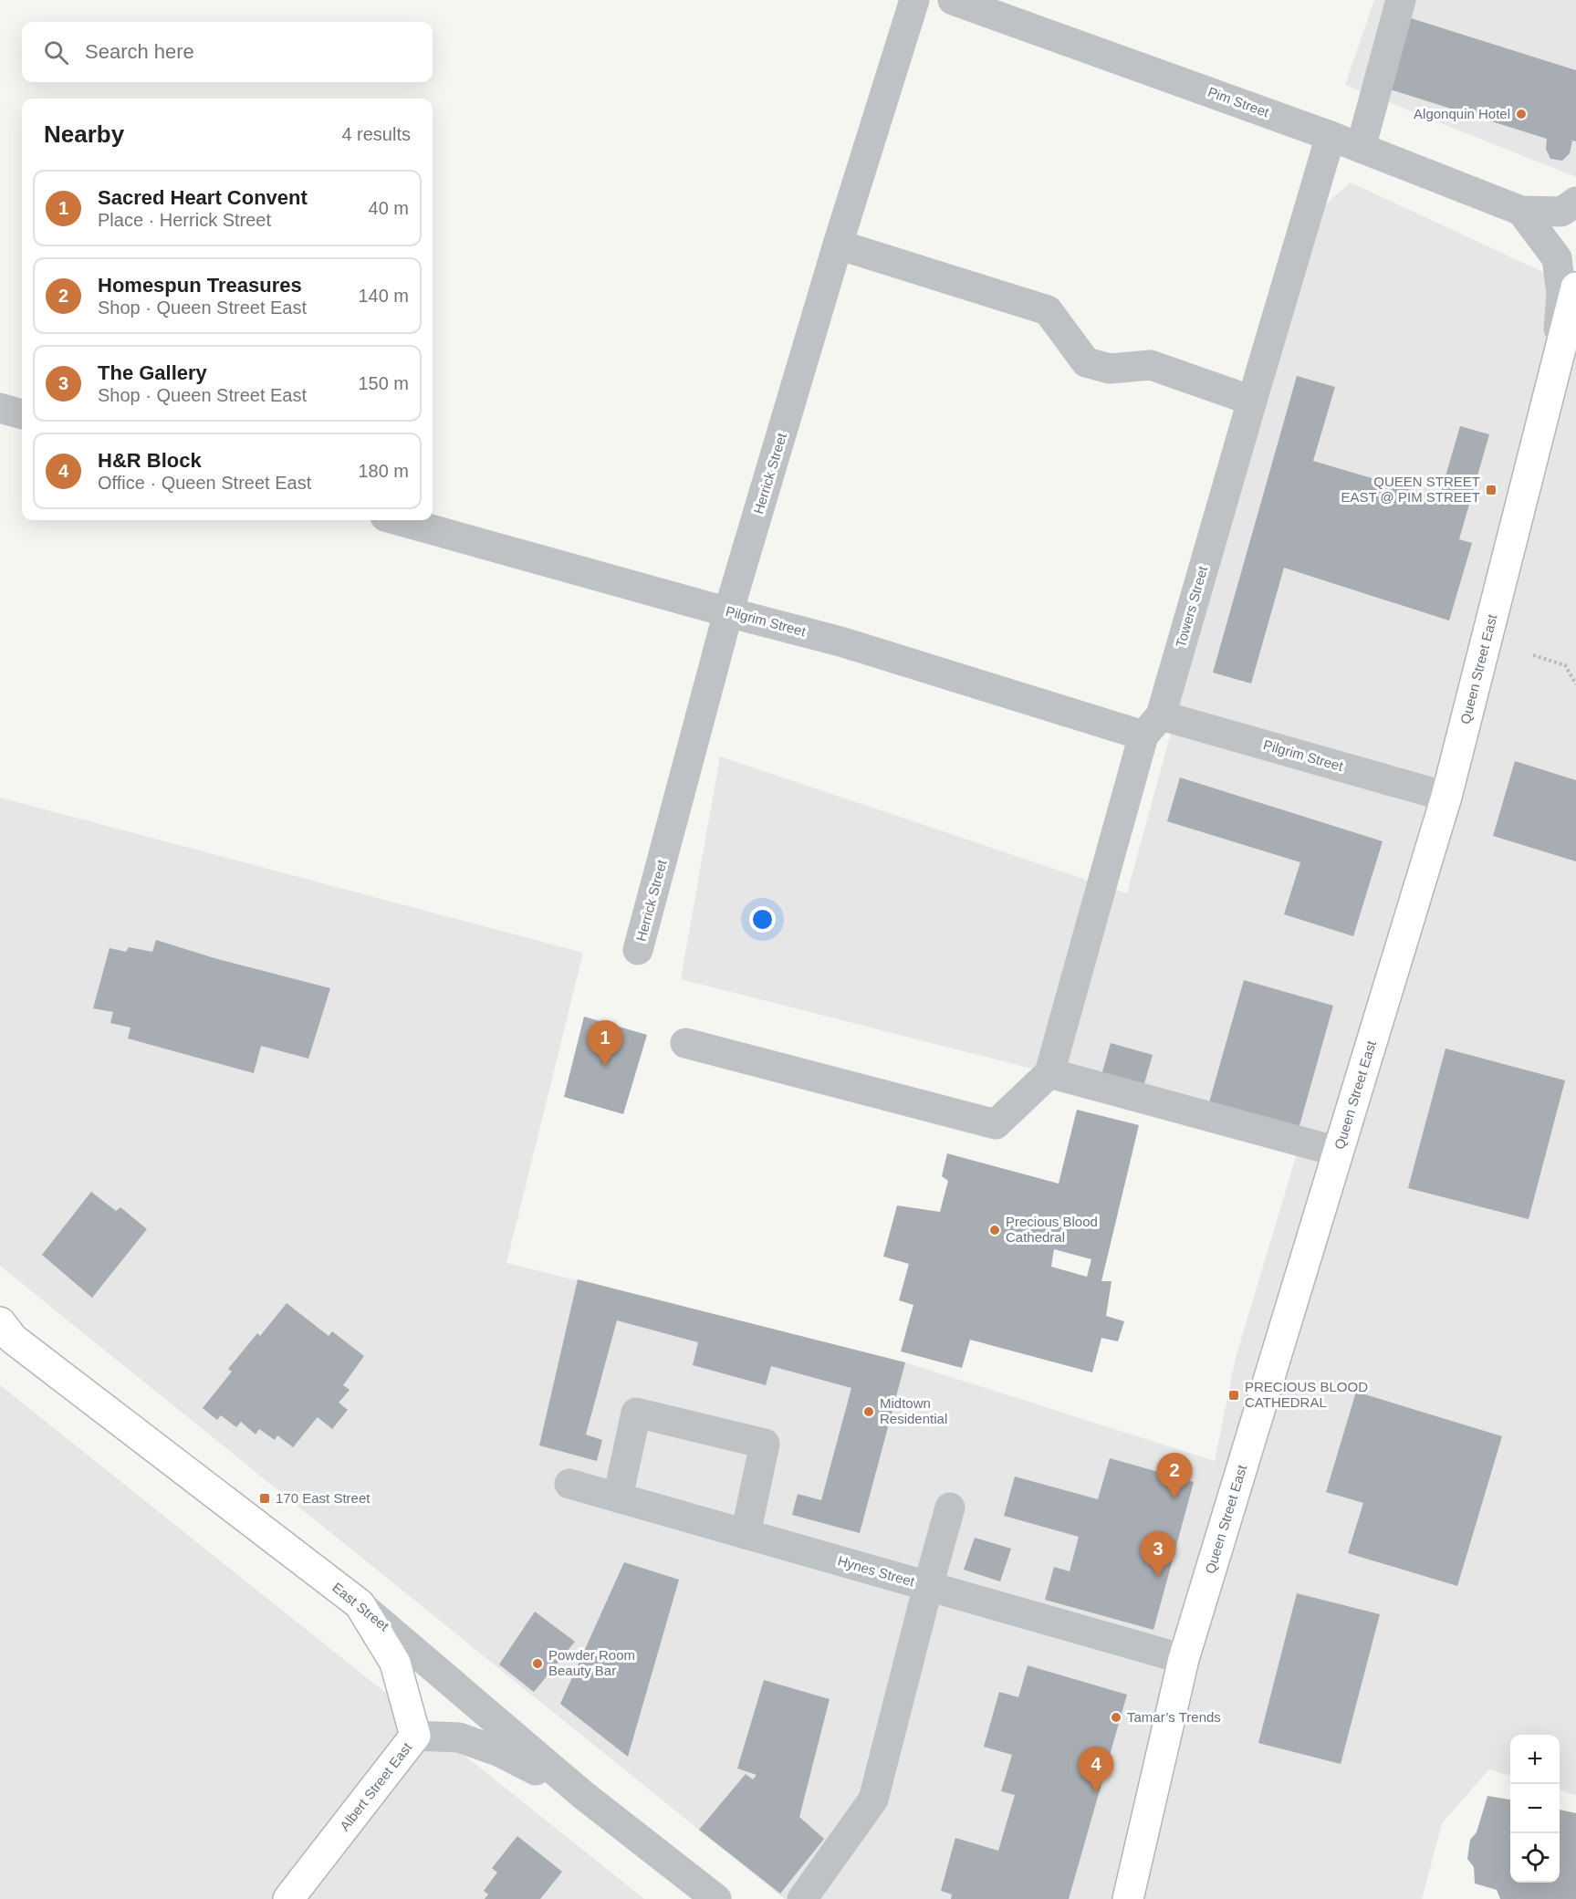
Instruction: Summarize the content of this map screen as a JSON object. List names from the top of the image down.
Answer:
{
  "streets": {
    "main road": ["Queen Street East", "East Street", "Albert Street East"],
    "street": [
      "Pim Street",
      "Herrick Street",
      "Towers Street",
      "Pilgrim Street",
      "Hynes Street"
    ]
  },
  "crossings": [
    ["Pim Street", "Towers Street"],
    ["Herrick Street", "Pilgrim Street"],
    ["Towers Street", "Pilgrim Street"],
    ["Pilgrim Street", "Queen Street East"],
    ["Queen Street East", "Hynes Street"],
    ["East Street", "Albert Street East"]
  ],
  "places": {
    "other": [
      "Algonquin Hotel",
      "Precious Blood Cathedral",
      "Midtown Residential",
      "Powder Room Beauty Bar",
      "Tamar’s Trends"
    ],
    "transit": ["QUEEN STREET EAST @ PIM STREET", "PRECIOUS BLOOD CATHEDRAL", "170 East Street"]
  },
  "page": {
    "search": "Search here",
    "heading": ["Nearby", "4 results"],
    "list": [
      {
        "mark": "1",
        "name": "Sacred Heart Convent",
        "note": "Place · Herrick Street",
        "value": "40 m"
      },
      {
        "mark": "2",
        "name": "Homespun Treasures",
        "note": "Shop · Queen Street East",
        "value": "140 m"
      },
      {
        "mark": "3",
        "name": "The Gallery",
        "note": "Shop · Queen Street East",
        "value": "150 m"
      },
      {
        "mark": "4",
        "name": "H&R Block",
        "note": "Office · Queen Street East",
        "value": "180 m"
      }
    ],
    "pins": [
      "1",
      "2",
      "3",
      "4"
    ],
    "map_buttons": ["+", "−"]
  }
}
